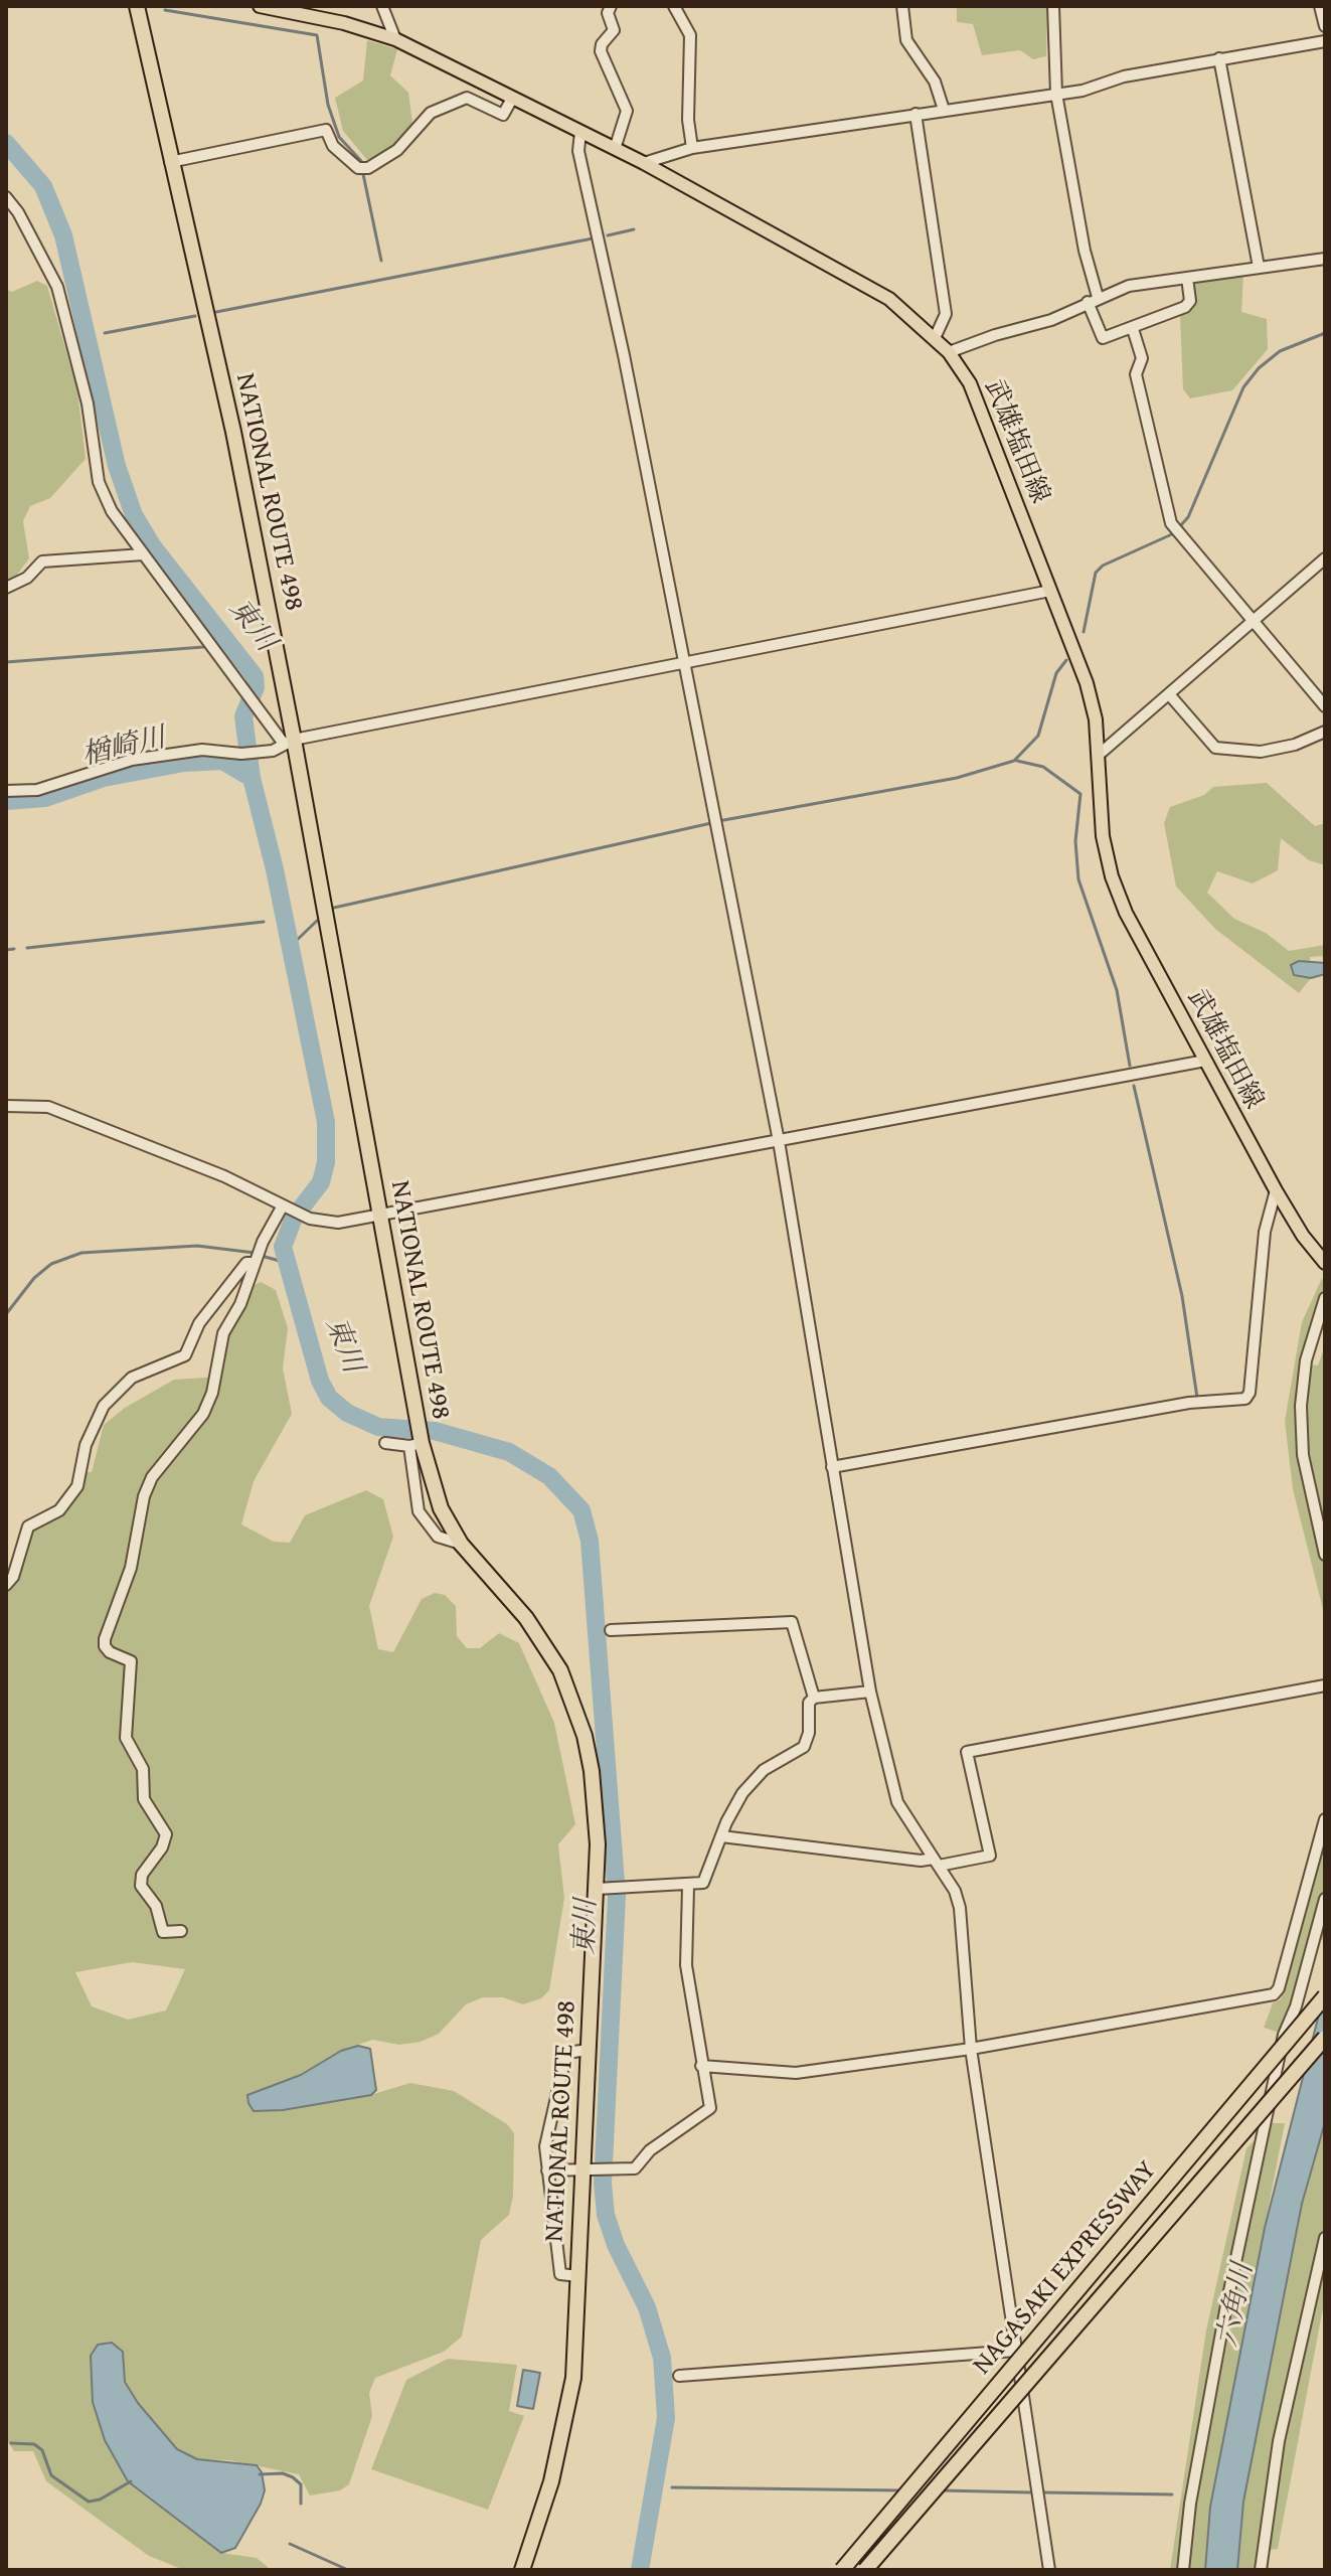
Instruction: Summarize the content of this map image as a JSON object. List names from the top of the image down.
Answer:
{
  "streets": {
    "highway": ["NATIONAL ROUTE 498", "NAGASAKI EXPRESSWAY"],
    "main road": ["武雄塩田線"]
  },
  "water": ["東川", "楢崎川", "六角川"]
}
